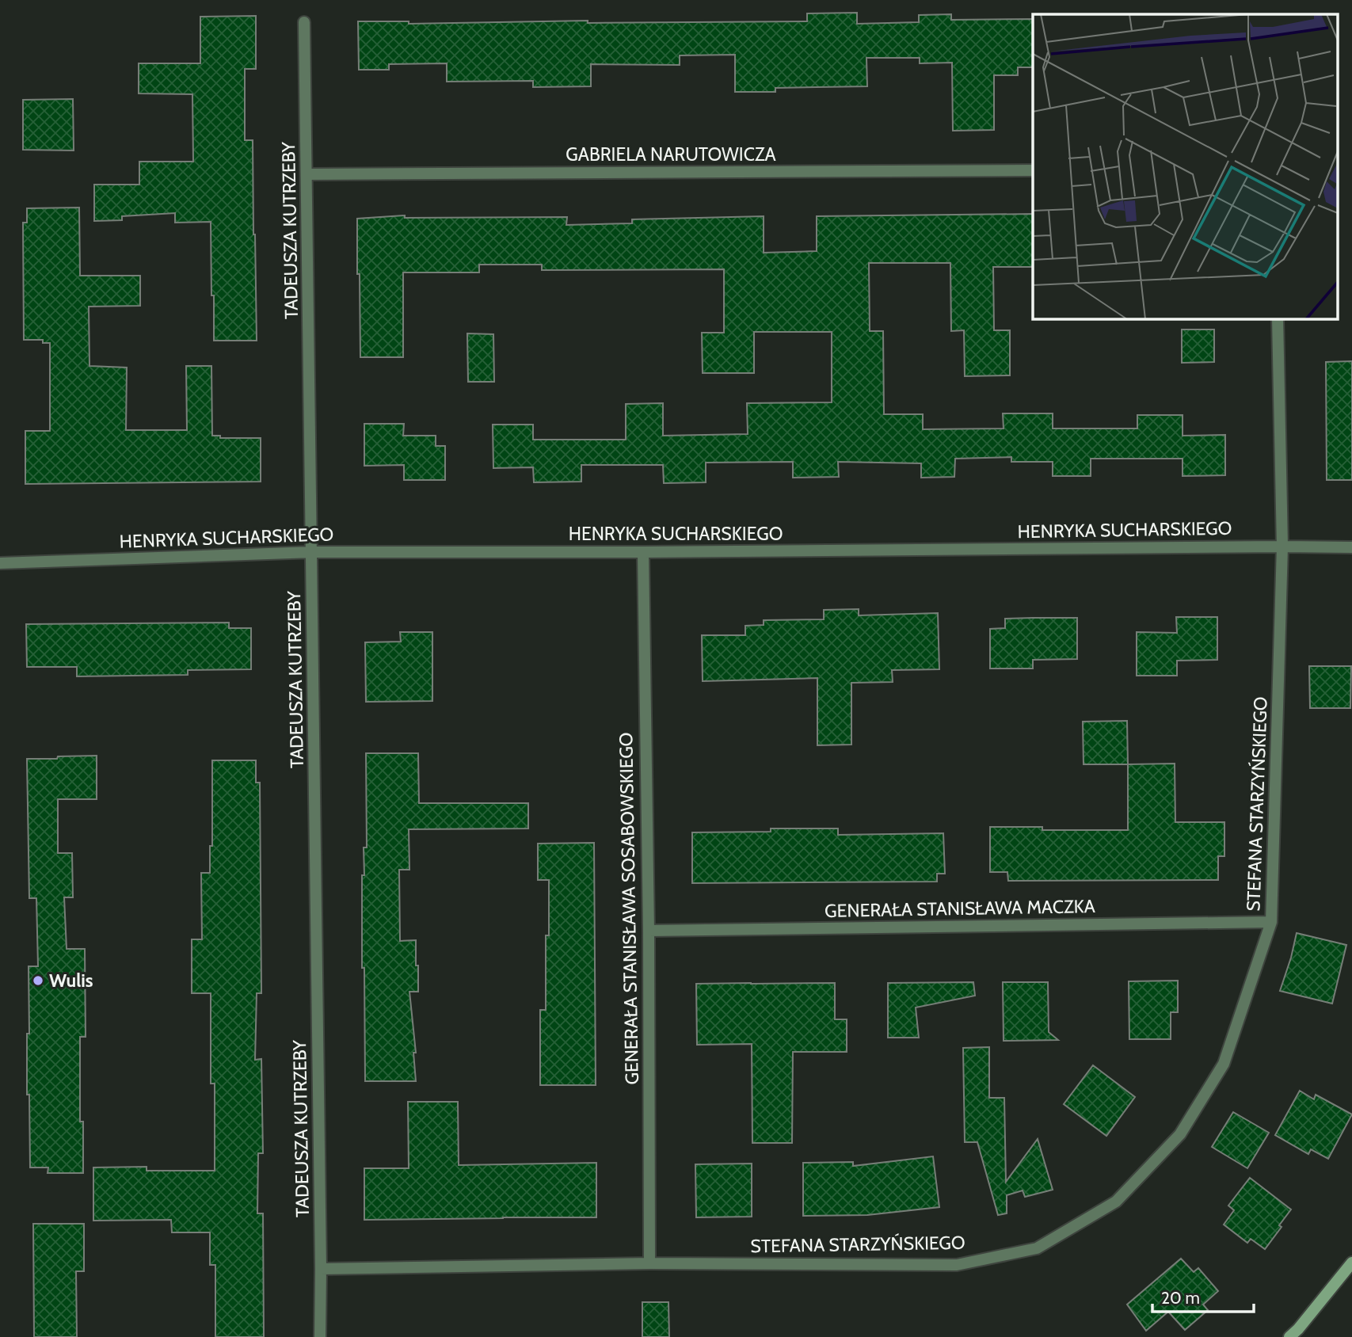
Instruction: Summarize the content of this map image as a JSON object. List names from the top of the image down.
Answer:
{
  "streets": {
    "street": [
      "GABRIELA NARUTOWICZA",
      "TADEUSZA KUTRZEBY",
      "HENRYKA SUCHARSKIEGO",
      "STEFANA STARZYŃSKIEGO",
      "GENERAŁA STANISŁAWA SOSABOWSKIEGO",
      "GENERAŁA STANISŁAWA MACZKA"
    ]
  },
  "crossings": [
    ["GABRIELA NARUTOWICZA", "TADEUSZA KUTRZEBY"],
    ["TADEUSZA KUTRZEBY", "HENRYKA SUCHARSKIEGO"],
    ["TADEUSZA KUTRZEBY", "STEFANA STARZYŃSKIEGO"],
    ["HENRYKA SUCHARSKIEGO", "STEFANA STARZYŃSKIEGO"],
    ["HENRYKA SUCHARSKIEGO", "GENERAŁA STANISŁAWA SOSABOWSKIEGO"],
    ["STEFANA STARZYŃSKIEGO", "GENERAŁA STANISŁAWA SOSABOWSKIEGO"],
    ["STEFANA STARZYŃSKIEGO", "GENERAŁA STANISŁAWA MACZKA"],
    ["GENERAŁA STANISŁAWA SOSABOWSKIEGO", "GENERAŁA STANISŁAWA MACZKA"]
  ],
  "places": ["Wulis"],
  "scale_bar": "20 m"
}
